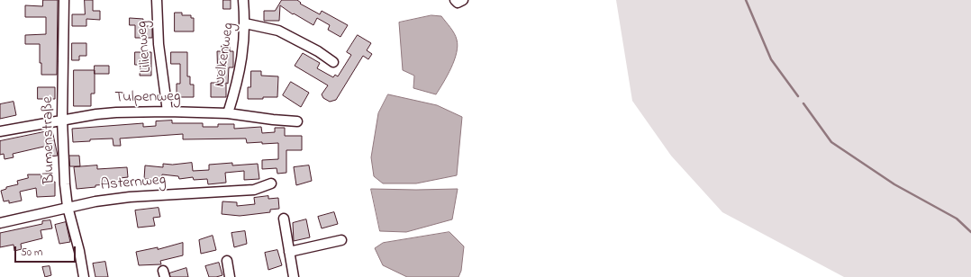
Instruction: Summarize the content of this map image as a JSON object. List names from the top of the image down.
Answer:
{
  "streets": {
    "street": [
      "Lilienweg",
      "Nelkenweg",
      "Tulpenweg",
      "Blumenstraße",
      "Asternweg"
    ]
  },
  "crossings": [
    ["Lilienweg", "Tulpenweg"],
    ["Nelkenweg", "Tulpenweg"],
    ["Tulpenweg", "Blumenstraße"],
    ["Blumenstraße", "Asternweg"]
  ],
  "scale_bar": "50 m"
}
